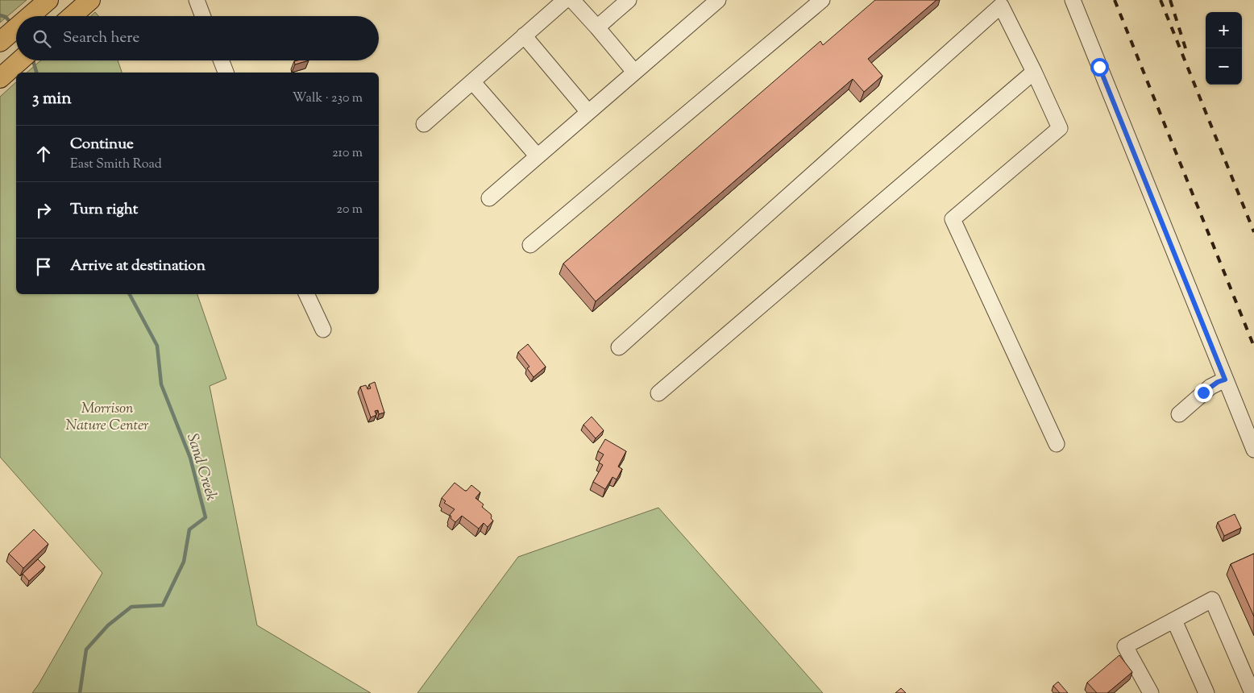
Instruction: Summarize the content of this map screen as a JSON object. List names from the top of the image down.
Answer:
{
  "water": ["Sand Creek"],
  "parks": ["Morrison Nature Center"],
  "page": {
    "map_buttons": ["+", "−"],
    "search": "Search here",
    "heading": ["3 min", "Walk · 230 m"],
    "list": [
      ["Continue", "East Smith Road", "210 m"],
      ["Turn right", "20 m"],
      "Arrive at destination"
    ]
  }
}
